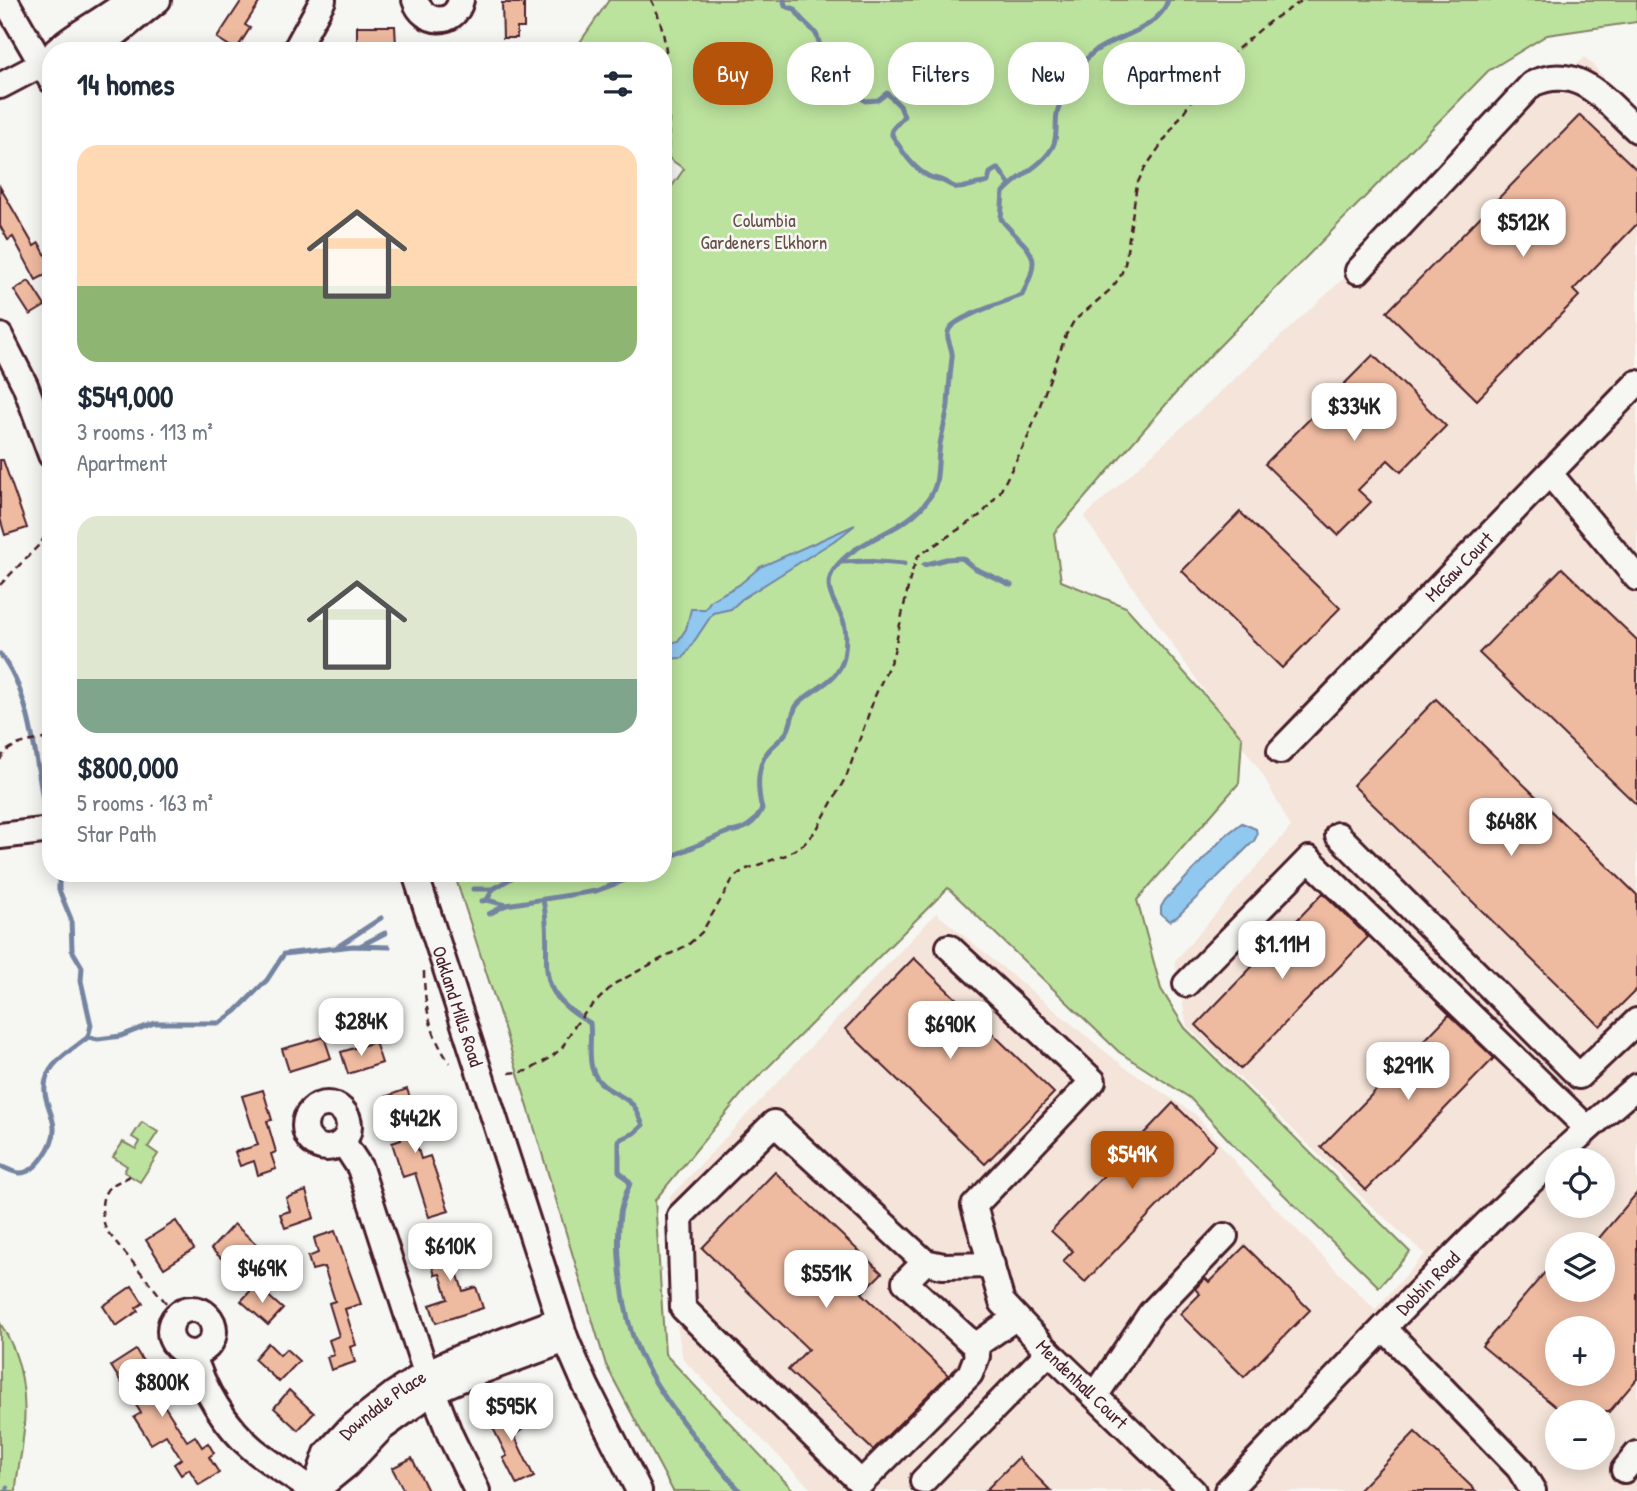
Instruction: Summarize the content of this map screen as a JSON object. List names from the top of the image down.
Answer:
{
  "streets": {
    "street": [
      "McGaw Court",
      "Oakland Mills Road",
      "Dobbin Road",
      "Mendenhall Court",
      "Downdale Place"
    ]
  },
  "crossings": [
    ["Oakland Mills Road", "Downdale Place"]
  ],
  "parks": ["Columbia Gardeners Elkhorn"],
  "page": {
    "chip": [
      "Buy",
      "Rent",
      "Filters",
      "New",
      "Apartment"
    ],
    "heading": "14 homes",
    "list": [
      {
        "name": "$549,000",
        "note": "3 rooms · 113 m² · Apartment"
      },
      {
        "name": "$800,000",
        "note": "5 rooms · 163 m² · Star Path"
      }
    ],
    "price": [
      "$512K",
      "$334K",
      "$648K",
      "$1.11M",
      "$284K",
      "$690K",
      "$291K",
      "$442K",
      "$549K",
      "$610K",
      "$469K",
      "$551K",
      "$800K",
      "$595K"
    ],
    "map_buttons": ["+", "−"]
  }
}
